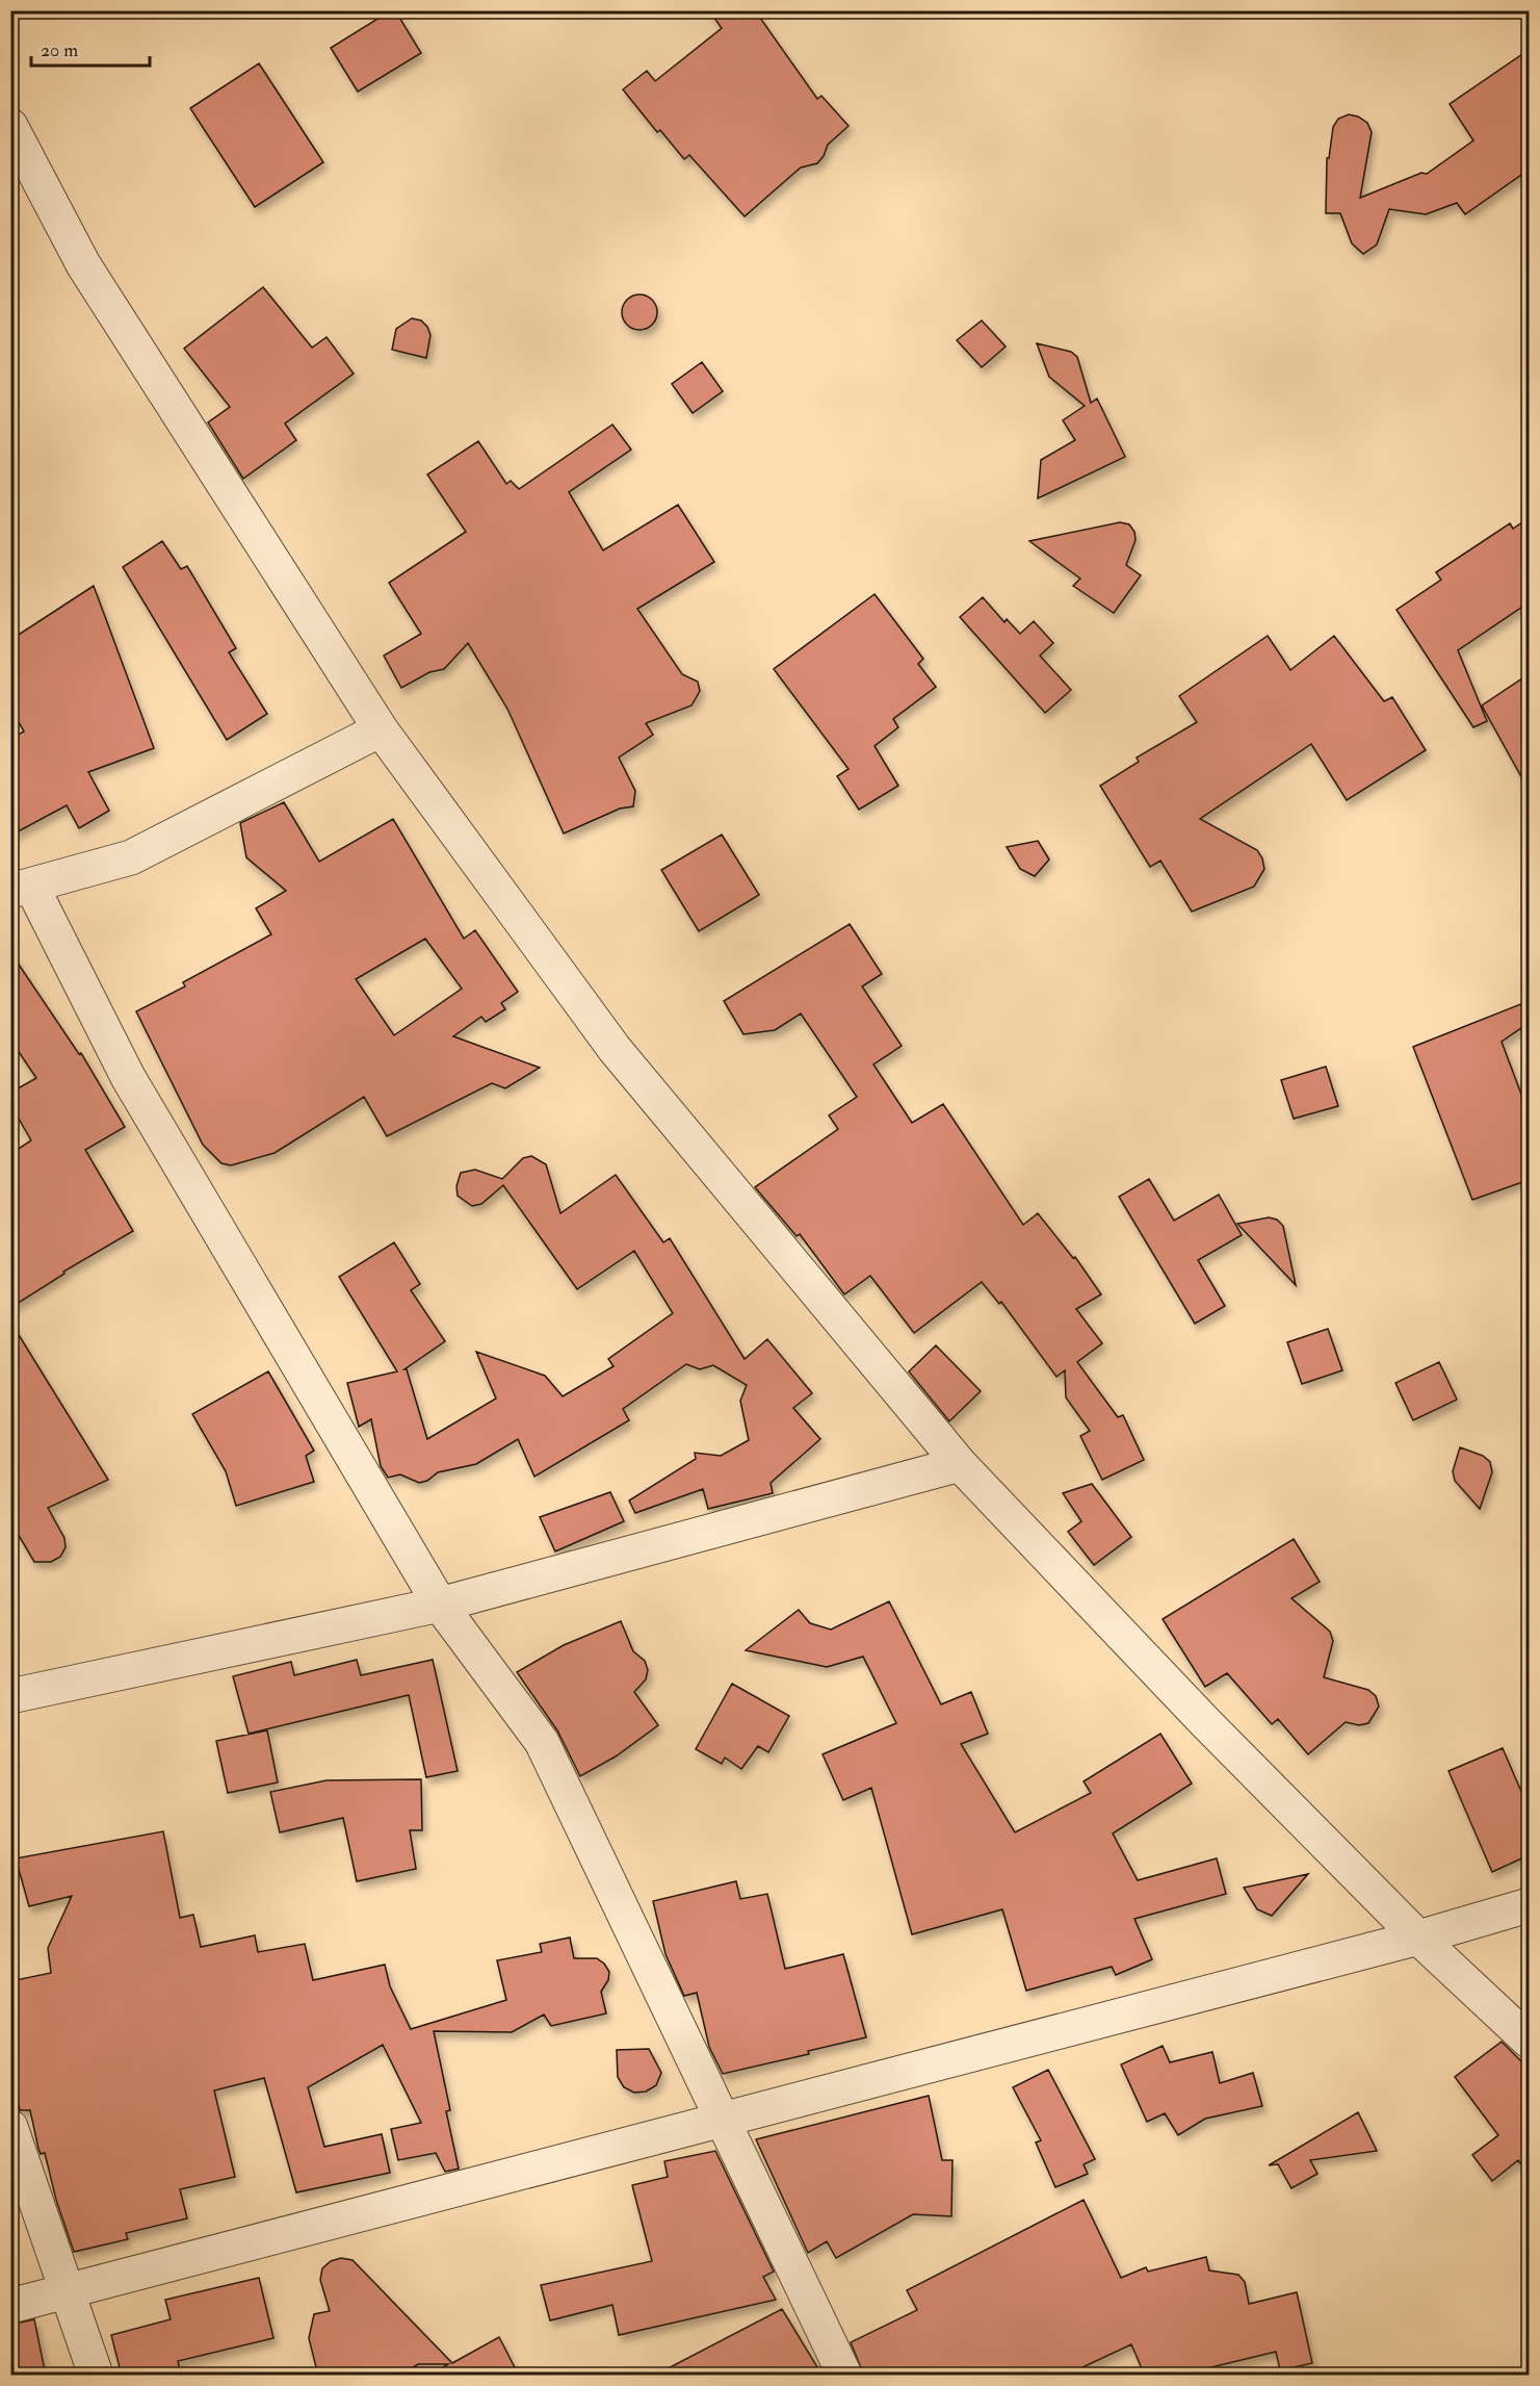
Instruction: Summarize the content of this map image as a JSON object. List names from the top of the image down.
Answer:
{
  "scale_bar": "20 m"
}
